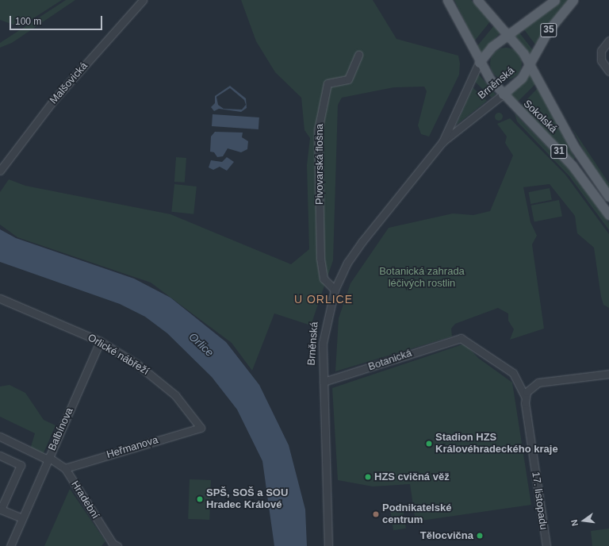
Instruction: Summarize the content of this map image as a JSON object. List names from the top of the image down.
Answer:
{
  "streets": {
    "main road": [
      "35",
      "Brněnská",
      "Sokolská",
      "31"
    ],
    "street": [
      "Malšovická",
      "Pivovarská flošna",
      "Orlické nábřeží",
      "Botanická",
      "Balbínova",
      "Heřmanova",
      "Hradební",
      "17. listopadu"
    ]
  },
  "crossings": [
    ["Brněnská", "Sokolská"],
    ["Brněnská", "31"],
    ["Brněnská", "Pivovarská flošna"],
    ["Brněnská", "Botanická"],
    ["Sokolská", "31"],
    ["Orlické nábřeží", "Balbínova"],
    ["Orlické nábřeží", "Heřmanova"],
    ["Botanická", "17. listopadu"],
    ["Balbínova", "Hradební"],
    ["Heřmanova", "Hradební"]
  ],
  "districts": ["U ORLICE"],
  "water": ["Orlice"],
  "parks": ["Botanická zahrada léčivých rostlin"],
  "places": [
    "Stadion HZS Královéhradeckého kraje",
    "HZS cvičná věž",
    "SPŠ, SOŠ a SOU Hradec Králové",
    "Podnikatelské centrum",
    "Tělocvična"
  ],
  "scale_bar": "100 m",
  "north": "left"
}
